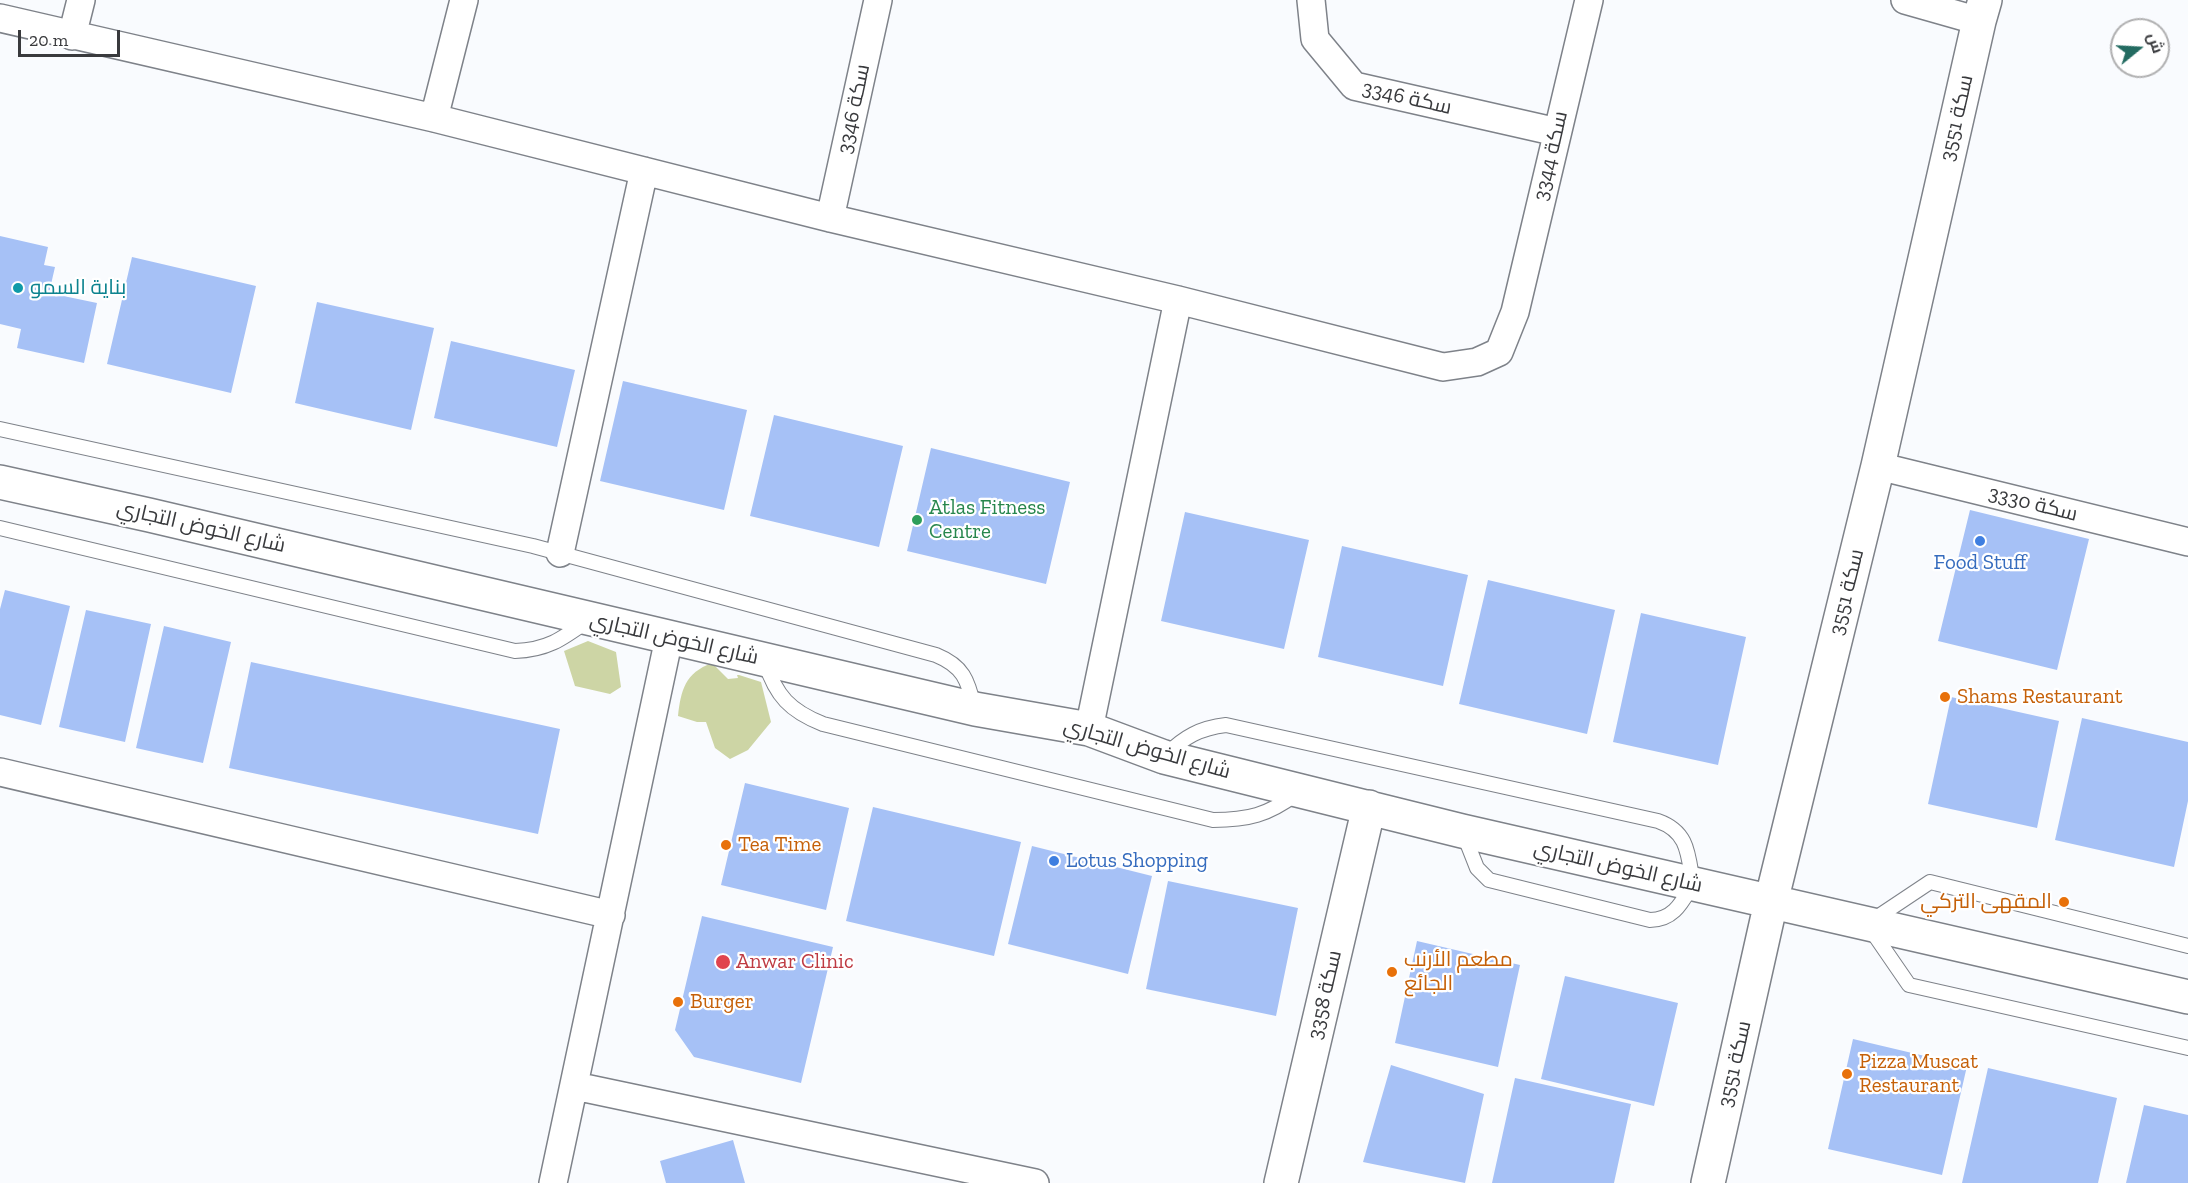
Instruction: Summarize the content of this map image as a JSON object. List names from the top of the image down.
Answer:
{
  "streets": {
    "street": [
      "سكة 3346",
      "سكة 3551",
      "سكة 3344",
      "سكة 3330",
      "شارع الخوض التجاري",
      "سكة 3358"
    ]
  },
  "crossings": [
    ["سكة 3346", "سكة 3344"],
    ["سكة 3551", "سكة 3330"],
    ["سكة 3551", "شارع الخوض التجاري"],
    ["شارع الخوض التجاري", "سكة 3358"]
  ],
  "places": [
    "بناية السمو",
    "Atlas Fitness Centre",
    "Food Stuff",
    "Shams Restaurant",
    "Tea Time",
    "Lotus Shopping",
    "المقهى التركي",
    "Anwar Clinic",
    "مطعم الأرنب الجائع",
    "Burger",
    "Pizza Muscat Restaurant"
  ],
  "scale_bar": "20 m",
  "north": "right"
}
